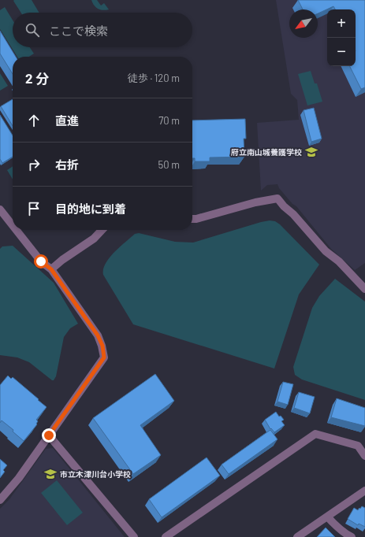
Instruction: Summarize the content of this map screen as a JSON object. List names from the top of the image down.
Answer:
{
  "places": {
    "school or university": ["府立南山城養護学校", "市立木津川台小学校"]
  },
  "north": "bottom left",
  "page": {
    "map_buttons": ["+", "−"],
    "search": "ここで検索",
    "heading": ["2 分", "徒歩 · 120 m"],
    "list": [
      ["直進", "70 m"],
      ["右折", "50 m"],
      "目的地に到着"
    ]
  }
}
